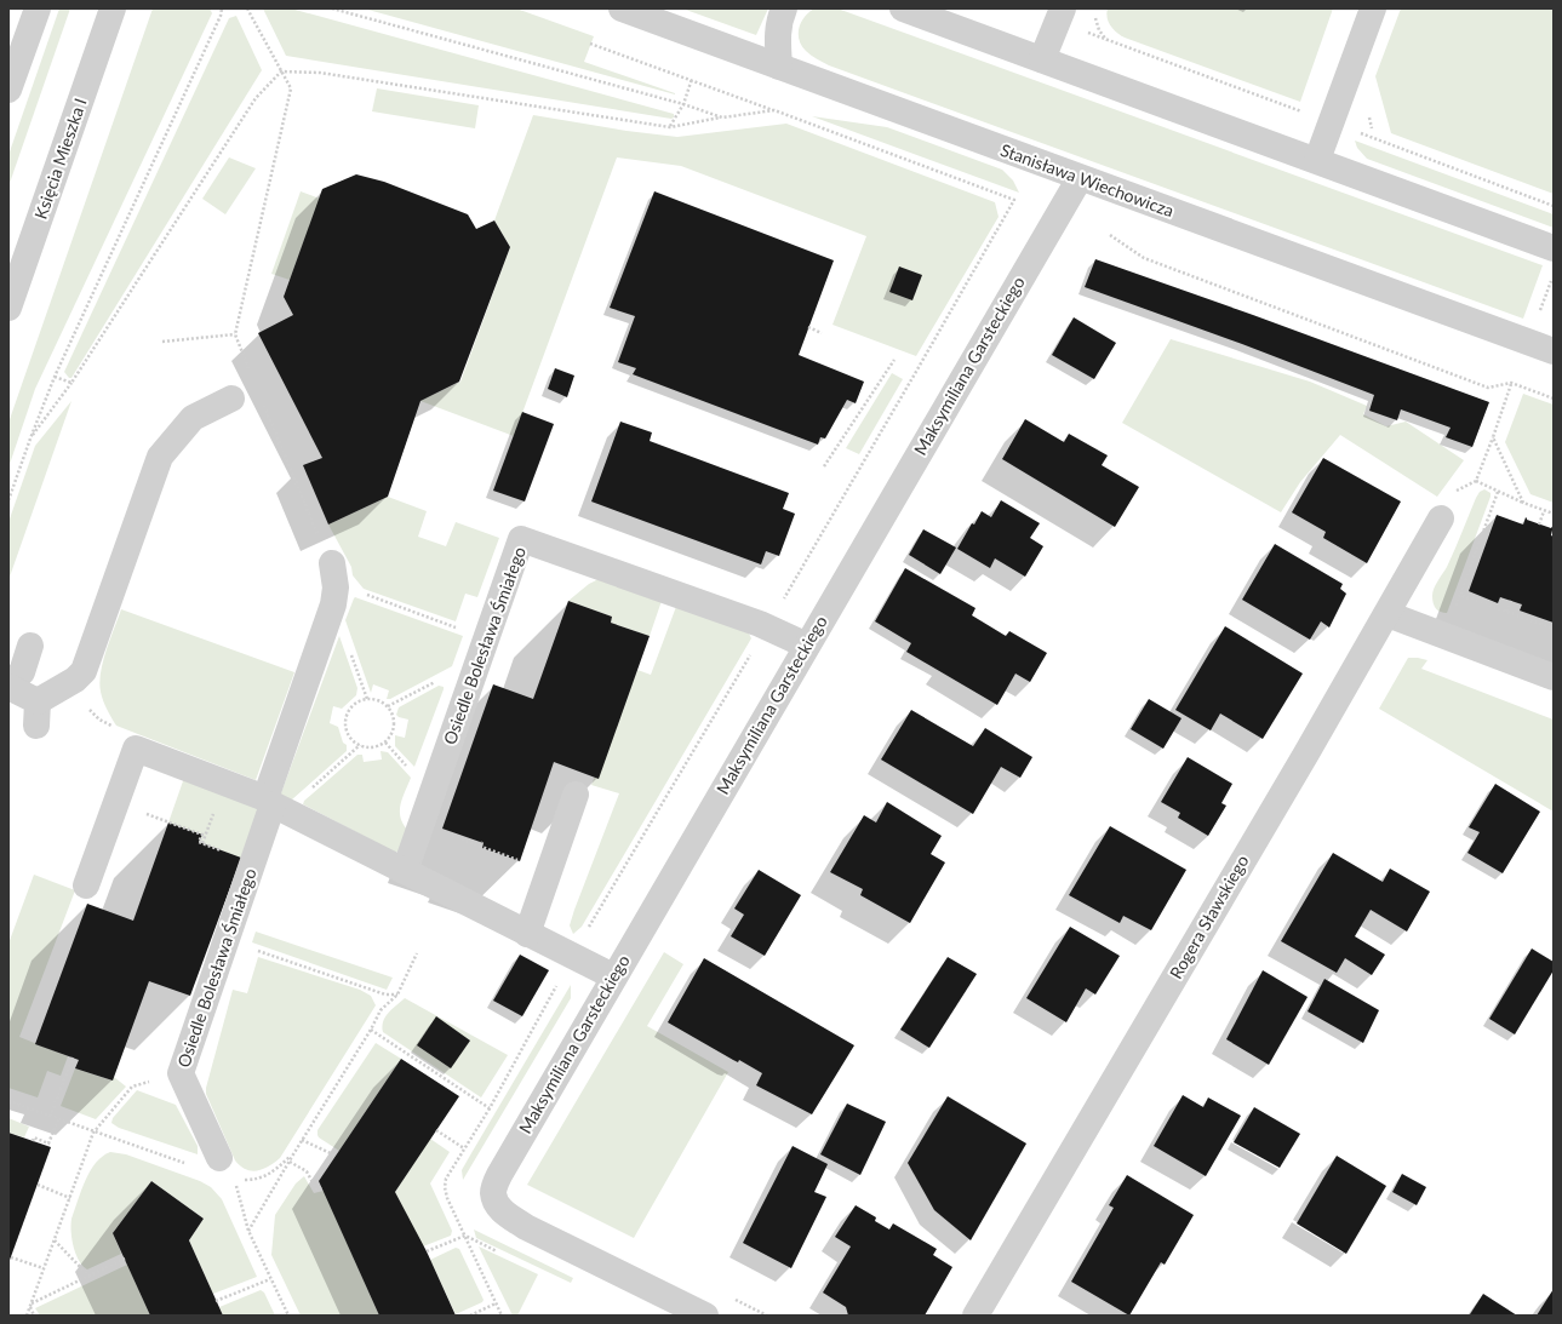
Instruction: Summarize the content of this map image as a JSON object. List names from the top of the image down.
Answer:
{
  "streets": {
    "street": [
      "Księcia Mieszka I",
      "Stanisława Wiechowicza",
      "Maksymiliana Garsteckiego",
      "Osiedle Bolesława Śmiałego",
      "Rogera Sławskiego"
    ]
  },
  "crossings": [
    ["Stanisława Wiechowicza", "Maksymiliana Garsteckiego"],
    ["Maksymiliana Garsteckiego", "Osiedle Bolesława Śmiałego"]
  ]
}
